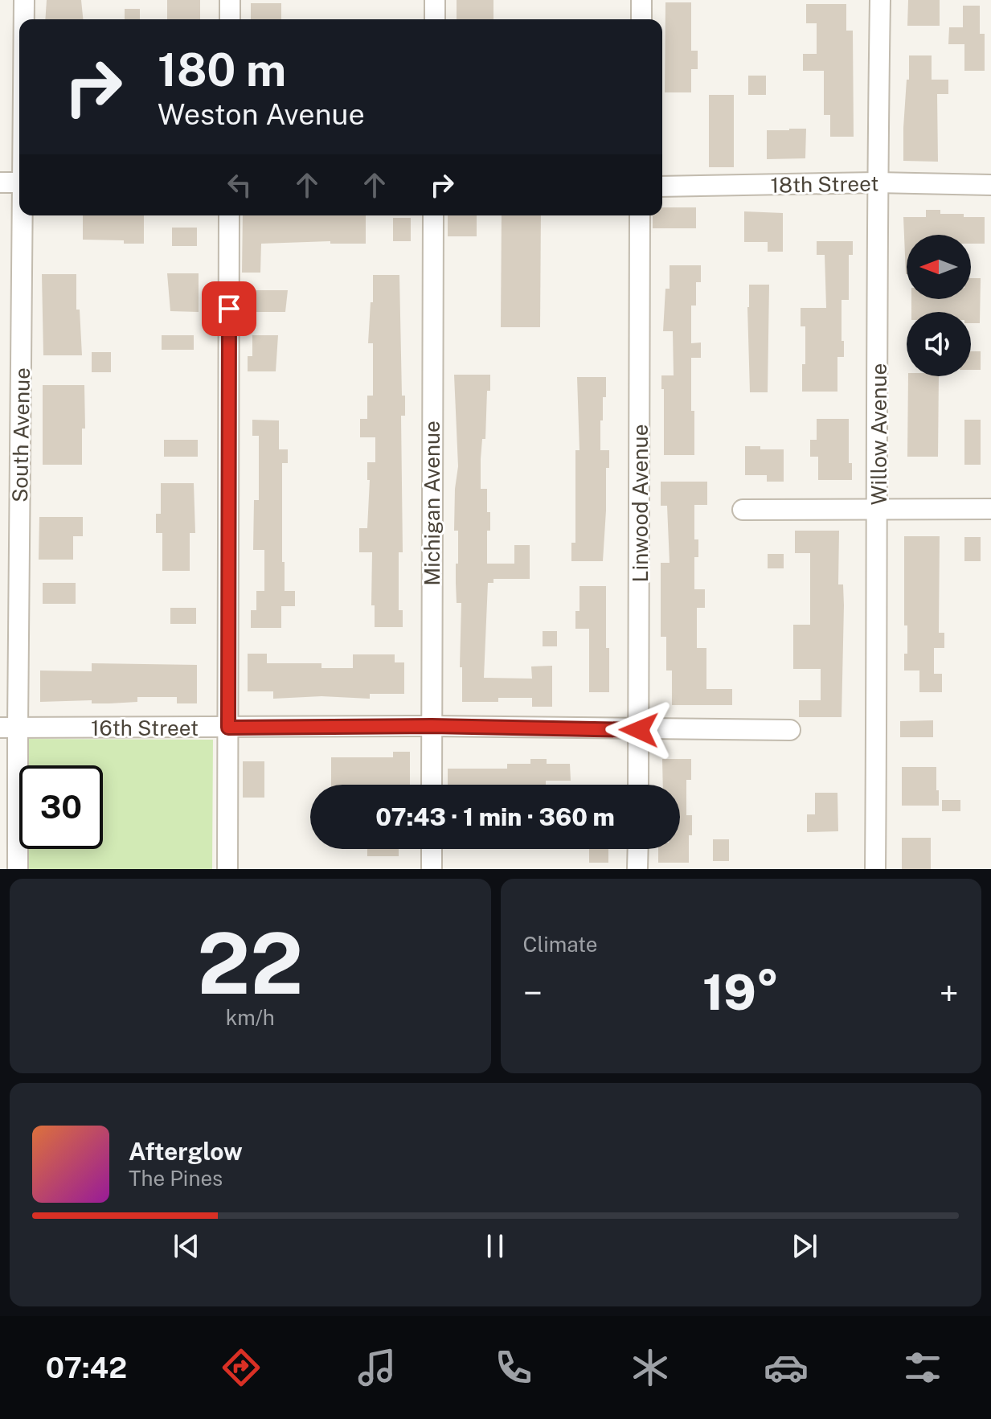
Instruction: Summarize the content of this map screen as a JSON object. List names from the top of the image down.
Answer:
{
  "streets": {
    "street": [
      "18th Street",
      "Willow Avenue",
      "South Avenue",
      "Michigan Avenue",
      "Linwood Avenue",
      "16th Street"
    ]
  },
  "crossings": [
    ["18th Street", "Willow Avenue"],
    ["South Avenue", "16th Street"],
    ["Michigan Avenue", "16th Street"],
    ["Linwood Avenue", "16th Street"]
  ],
  "north": "left",
  "page": {
    "turn": ["180 m", "Weston Avenue"],
    "limit": "30",
    "trip": "07:43 · 1 min · 360 m",
    "tile": [
      ["22", "km/h"],
      "Climate"
    ],
    "heat": ["−", "19°", "+"],
    "song": ["Afterglow", "The Pines"],
    "tabs": "07:42"
  }
}
